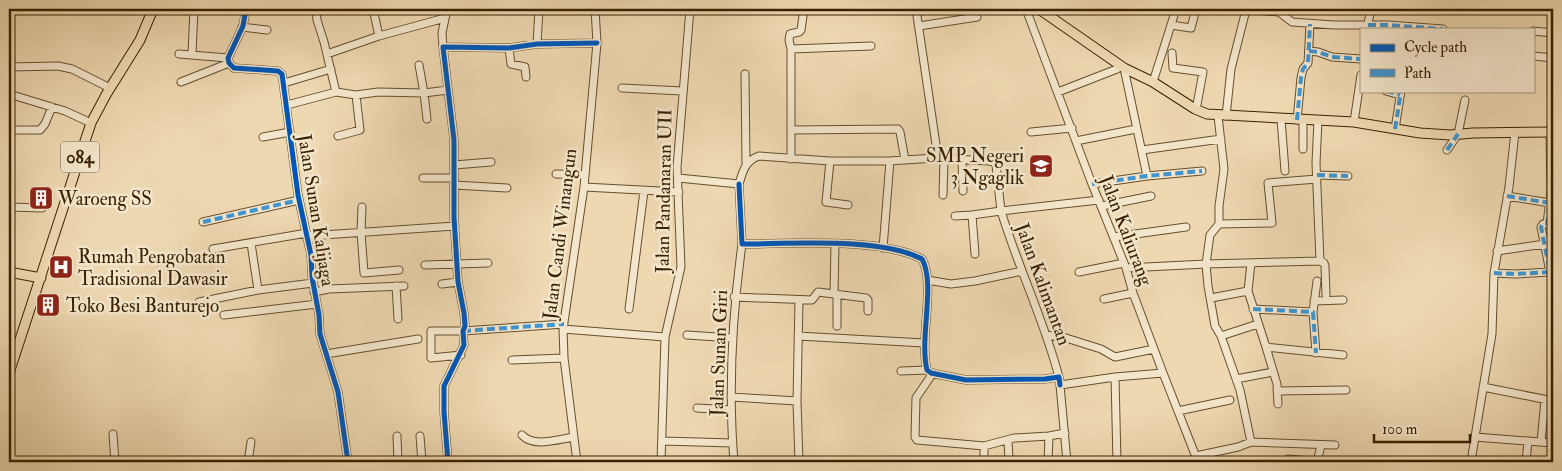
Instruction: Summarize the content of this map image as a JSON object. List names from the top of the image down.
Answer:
{
  "streets": {
    "main road": ["084"],
    "street": [
      "Jalan Pandanaran UII",
      "Jalan Sunan Kalijaga",
      "Jalan Kaliurang",
      "Jalan Candi Winangun",
      "Jalan Kalimantan",
      "Jalan Sunan Giri"
    ]
  },
  "crossings": [
    ["Jalan Kaliurang", "Jalan Kalimantan"]
  ],
  "places": {
    "school or university": ["SMP Negeri 3 Ngaglik"],
    "building": ["Waroeng SS", "Toko Besi Banturejo"],
    "hospital": ["Rumah Pengobatan Tradisional Dawasir"]
  },
  "legend": ["Cycle path", "Path"],
  "scale_bar": "100 m"
}
